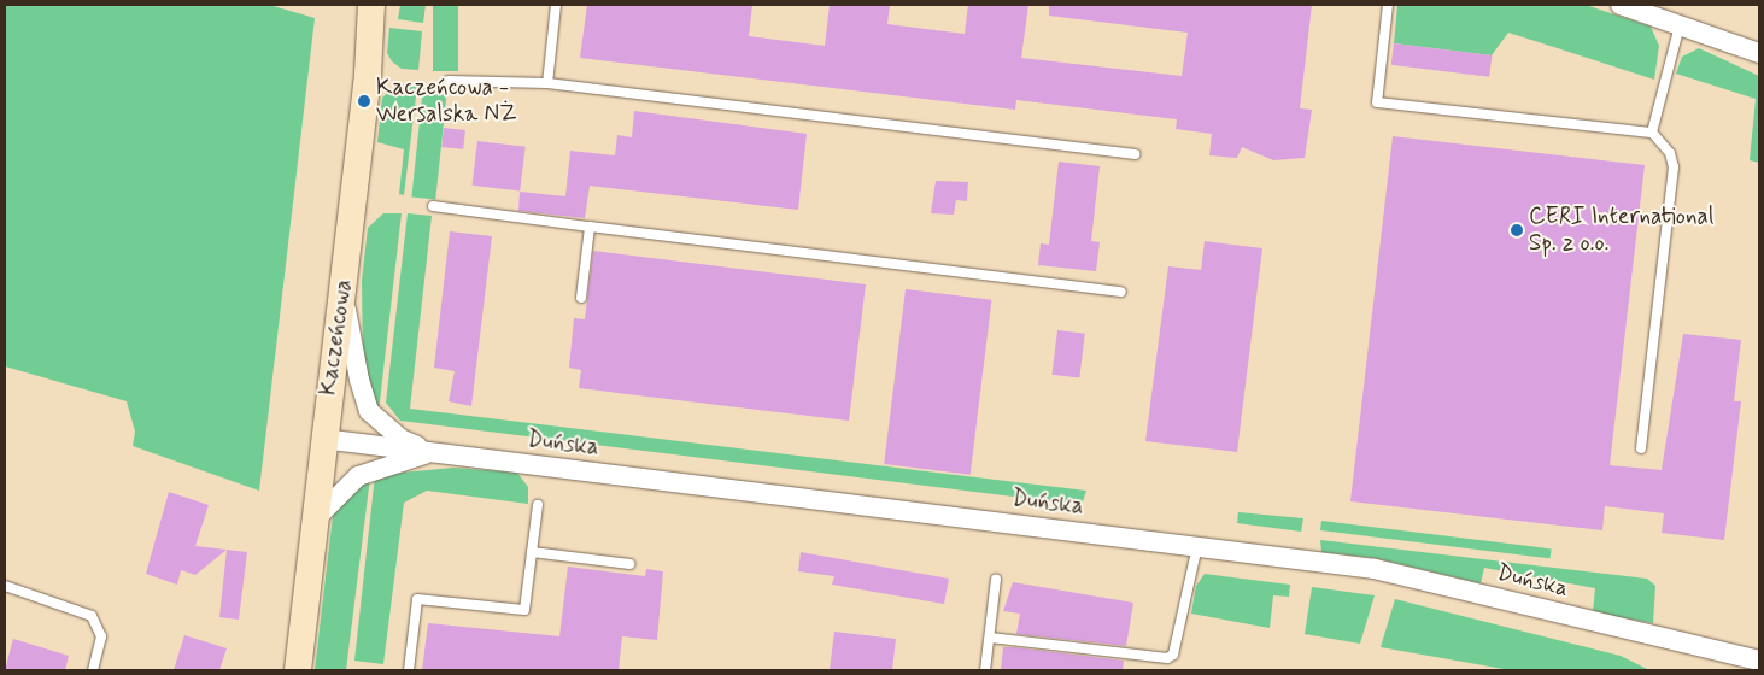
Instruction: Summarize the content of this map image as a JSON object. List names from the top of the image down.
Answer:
{
  "streets": {
    "street": ["Kaczeńcowa", "Duńska"]
  },
  "crossings": [
    ["Kaczeńcowa", "Duńska"]
  ],
  "places": ["Kaczeńcowa - Wersalska NŻ", "CERI International Sp. z o.o."]
}
